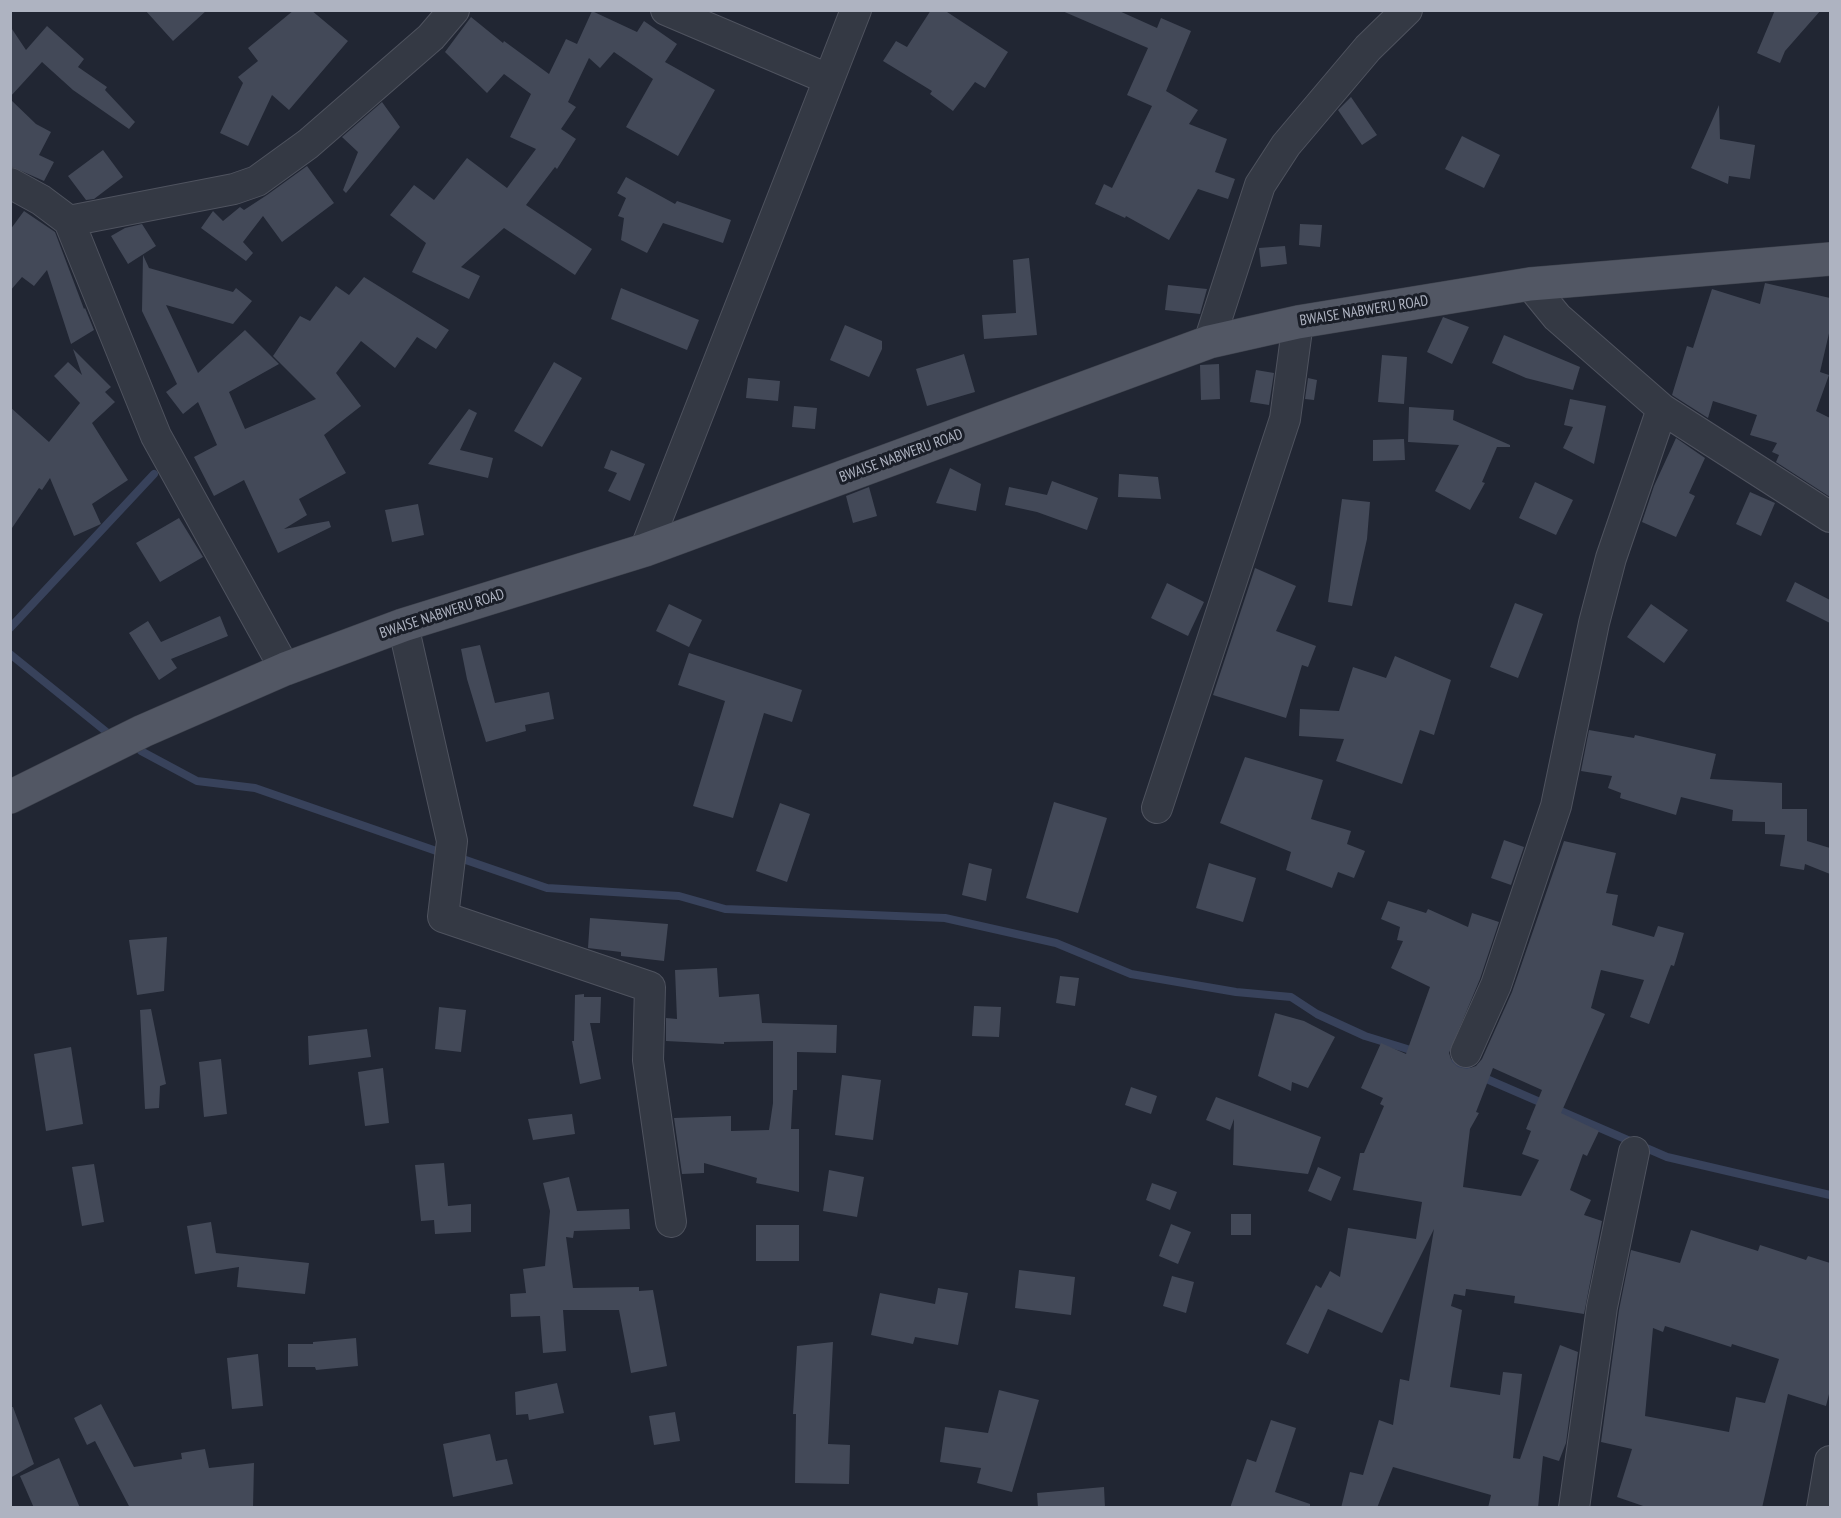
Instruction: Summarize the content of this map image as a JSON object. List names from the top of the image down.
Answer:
{
  "streets": {
    "main road": ["BWAISE NABWERU ROAD"]
  }
}
